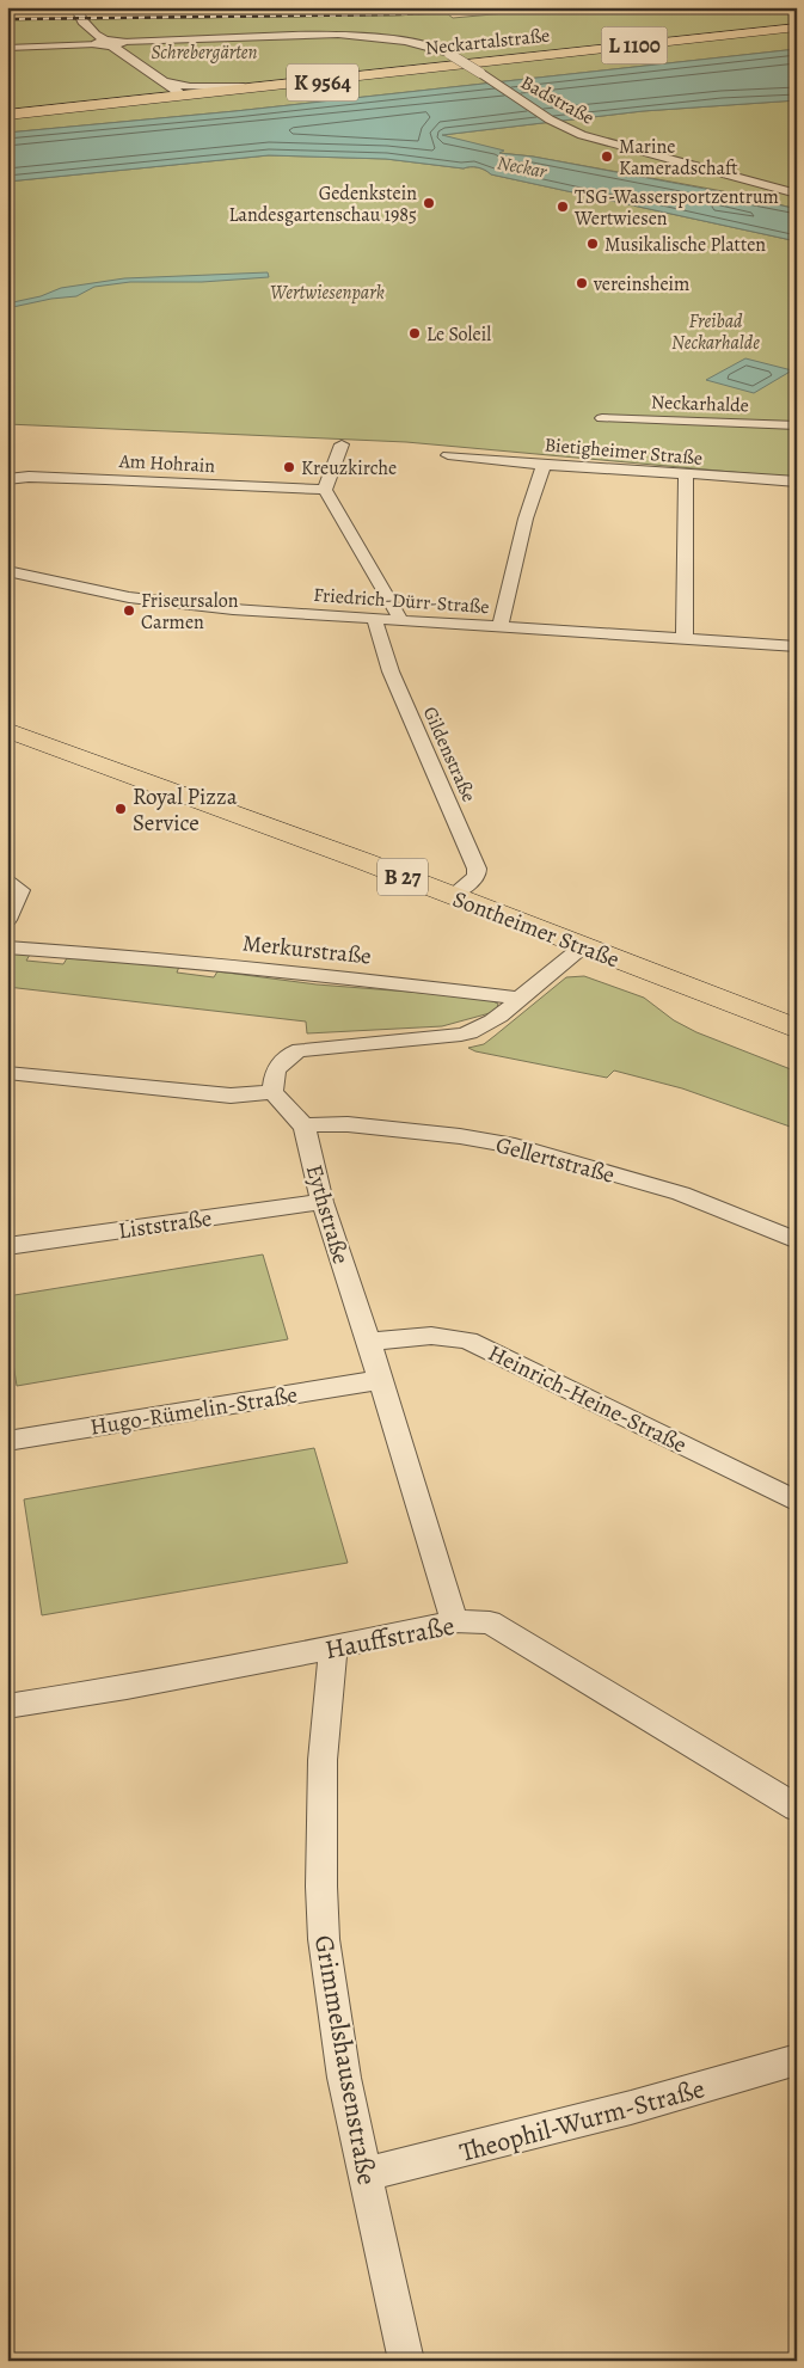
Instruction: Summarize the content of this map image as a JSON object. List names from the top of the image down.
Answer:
{
  "streets": {
    "main road": [
      "Neckartalstraße",
      "L 1100",
      "K 9564",
      "B 27",
      "Sontheimer Straße"
    ],
    "street": [
      "Badstraße",
      "Neckarhalde",
      "Bietigheimer Straße",
      "Am Hohrain",
      "Friedrich-Dürr-Straße",
      "Gildenstraße",
      "Merkurstraße",
      "Gellertstraße",
      "Eythstraße",
      "Liststraße",
      "Heinrich-Heine-Straße",
      "Hugo-Rümelin-Straße",
      "Hauffstraße",
      "Grimmelshausenstraße",
      "Theophil-Wurm-Straße"
    ]
  },
  "crossings": [
    ["Neckartalstraße", "Badstraße"],
    ["Friedrich-Dürr-Straße", "Gildenstraße"],
    ["Gildenstraße", "Sontheimer Straße"],
    ["Gellertstraße", "Eythstraße"],
    ["Eythstraße", "Liststraße"],
    ["Eythstraße", "Heinrich-Heine-Straße"],
    ["Eythstraße", "Hugo-Rümelin-Straße"],
    ["Eythstraße", "Hauffstraße"],
    ["Hauffstraße", "Grimmelshausenstraße"],
    ["Grimmelshausenstraße", "Theophil-Wurm-Straße"]
  ],
  "water": ["Neckar"],
  "parks": ["Schrebergärten", "Wertwiesenpark", "Freibad Neckarhalde"],
  "places": [
    "Marine Kameradschaft",
    "Gedenkstein Landesgartenschau 1985",
    "TSG-Wassersportzentrum Wertwiesen",
    "Musikalische Platten",
    "vereinsheim",
    "Le Soleil",
    "Kreuzkirche",
    "Friseursalon Carmen",
    "Royal Pizza Service"
  ]
}
